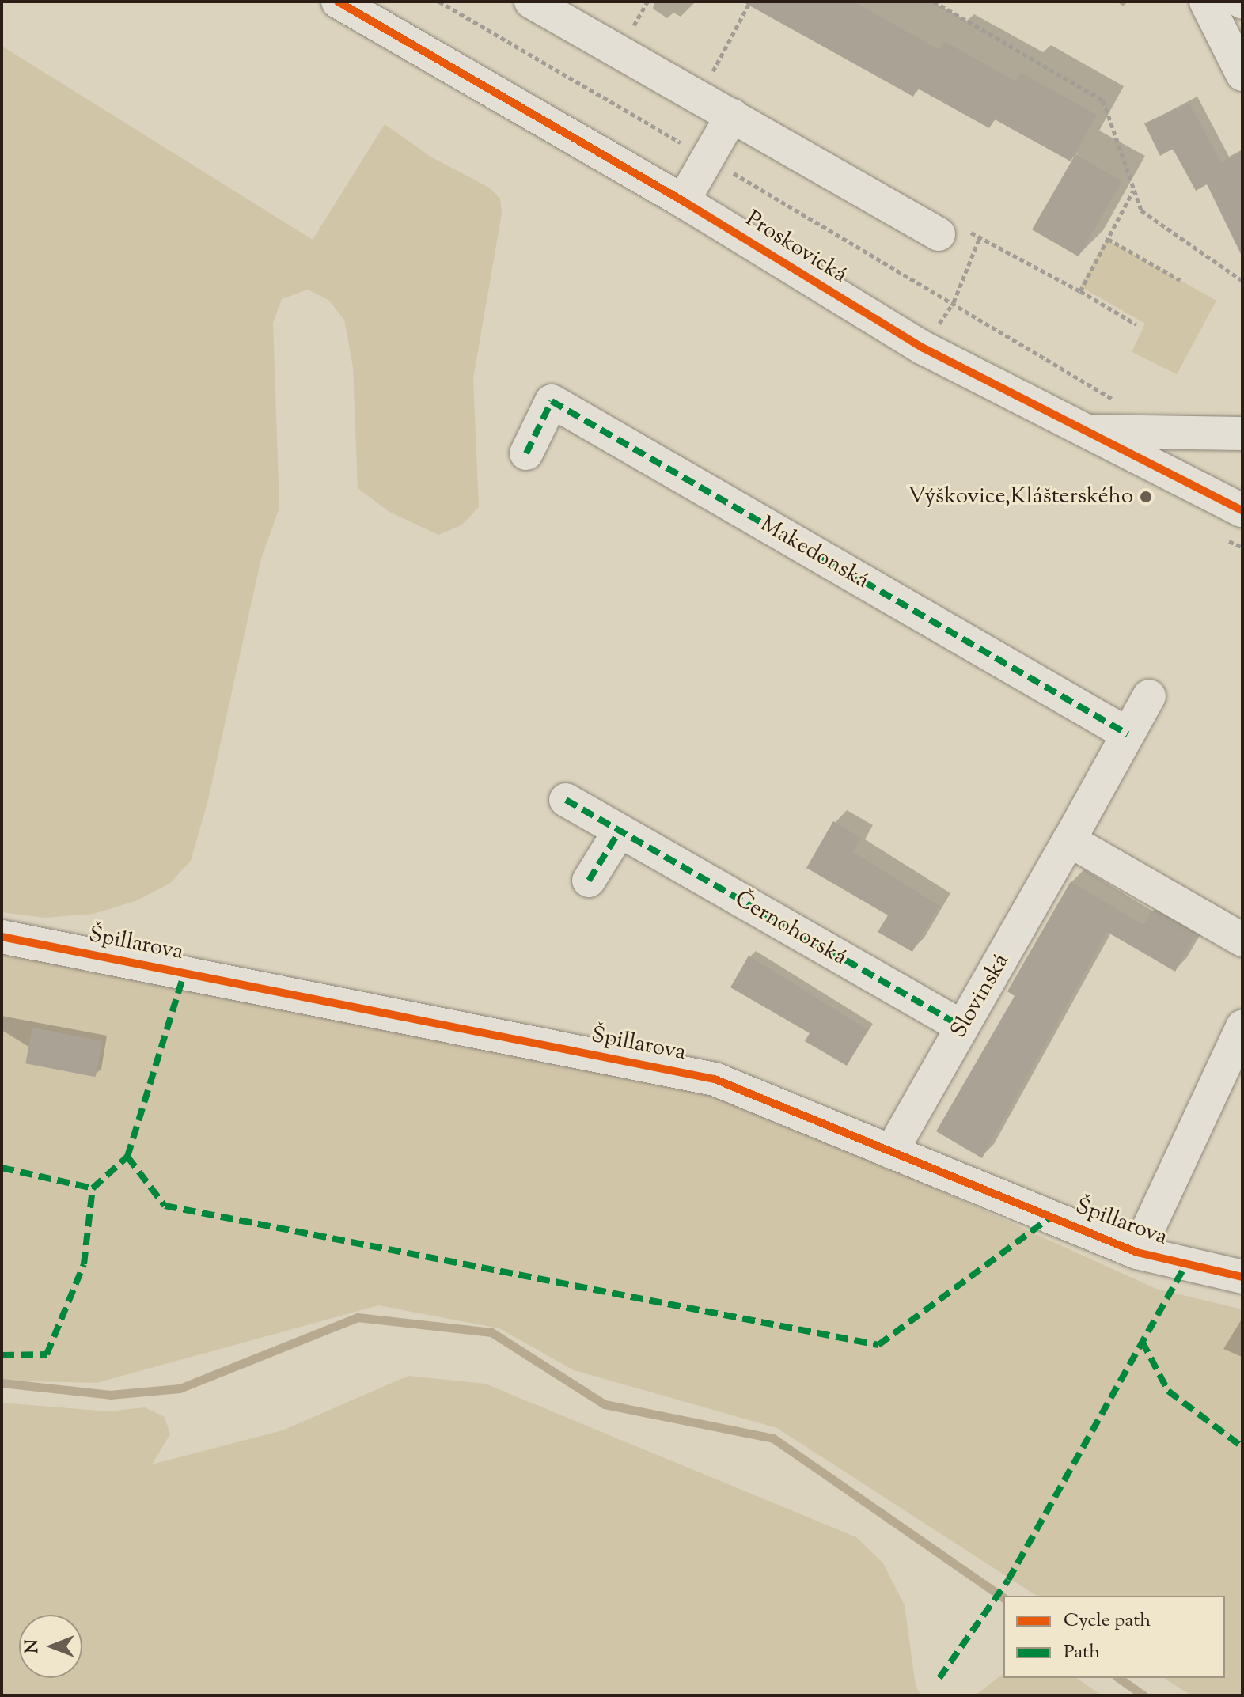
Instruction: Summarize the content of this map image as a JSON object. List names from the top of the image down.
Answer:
{
  "streets": {
    "street": [
      "Proskovická",
      "Makedonská",
      "Černohorská",
      "Špillarova",
      "Slovinská"
    ]
  },
  "crossings": [
    ["Makedonská", "Slovinská"],
    ["Černohorská", "Slovinská"],
    ["Špillarova", "Slovinská"]
  ],
  "places": ["Výškovice,Klášterského"],
  "legend": ["Cycle path", "Path"],
  "north": "left"
}
